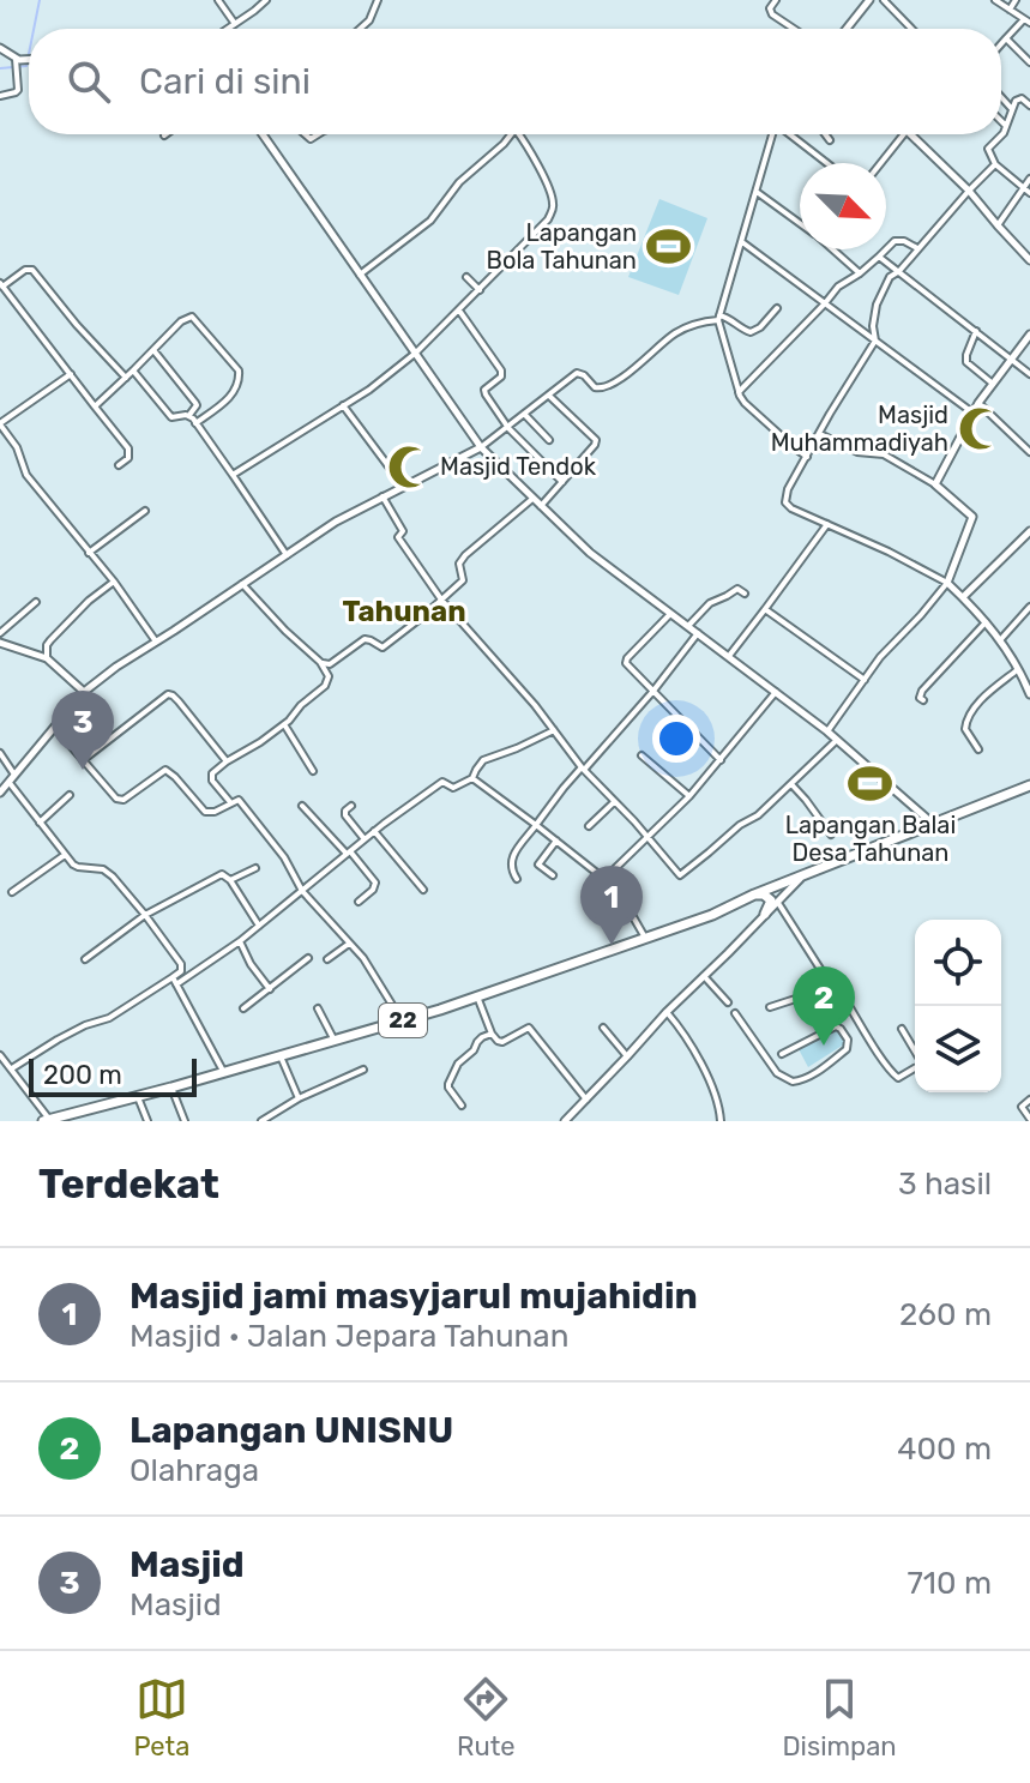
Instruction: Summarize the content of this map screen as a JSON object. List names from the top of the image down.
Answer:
{
  "streets": {
    "highway": ["22"]
  },
  "districts": ["Tahunan"],
  "places": {
    "sports": ["Lapangan Bola Tahunan", "Lapangan Balai Desa Tahunan"],
    "mosque": ["Masjid Muhammadiyah", "Masjid Tendok"]
  },
  "scale_bar": "200 m",
  "north": "bottom right",
  "page": {
    "search": "Cari di sini",
    "pins": ["3", "1", "2"],
    "scale": "200 m",
    "heading": ["Terdekat", "3 hasil"],
    "list": [
      {
        "mark": "1",
        "name": "Masjid jami masyjarul mujahidin",
        "note": "Masjid · Jalan Jepara Tahunan",
        "value": "260 m"
      },
      {
        "mark": "2",
        "name": "Lapangan UNISNU",
        "note": "Olahraga",
        "value": "400 m"
      },
      {
        "mark": "3",
        "name": "Masjid",
        "note": "Masjid",
        "value": "710 m"
      }
    ],
    "nav": ["Peta", "Rute", "Disimpan"]
  }
}
